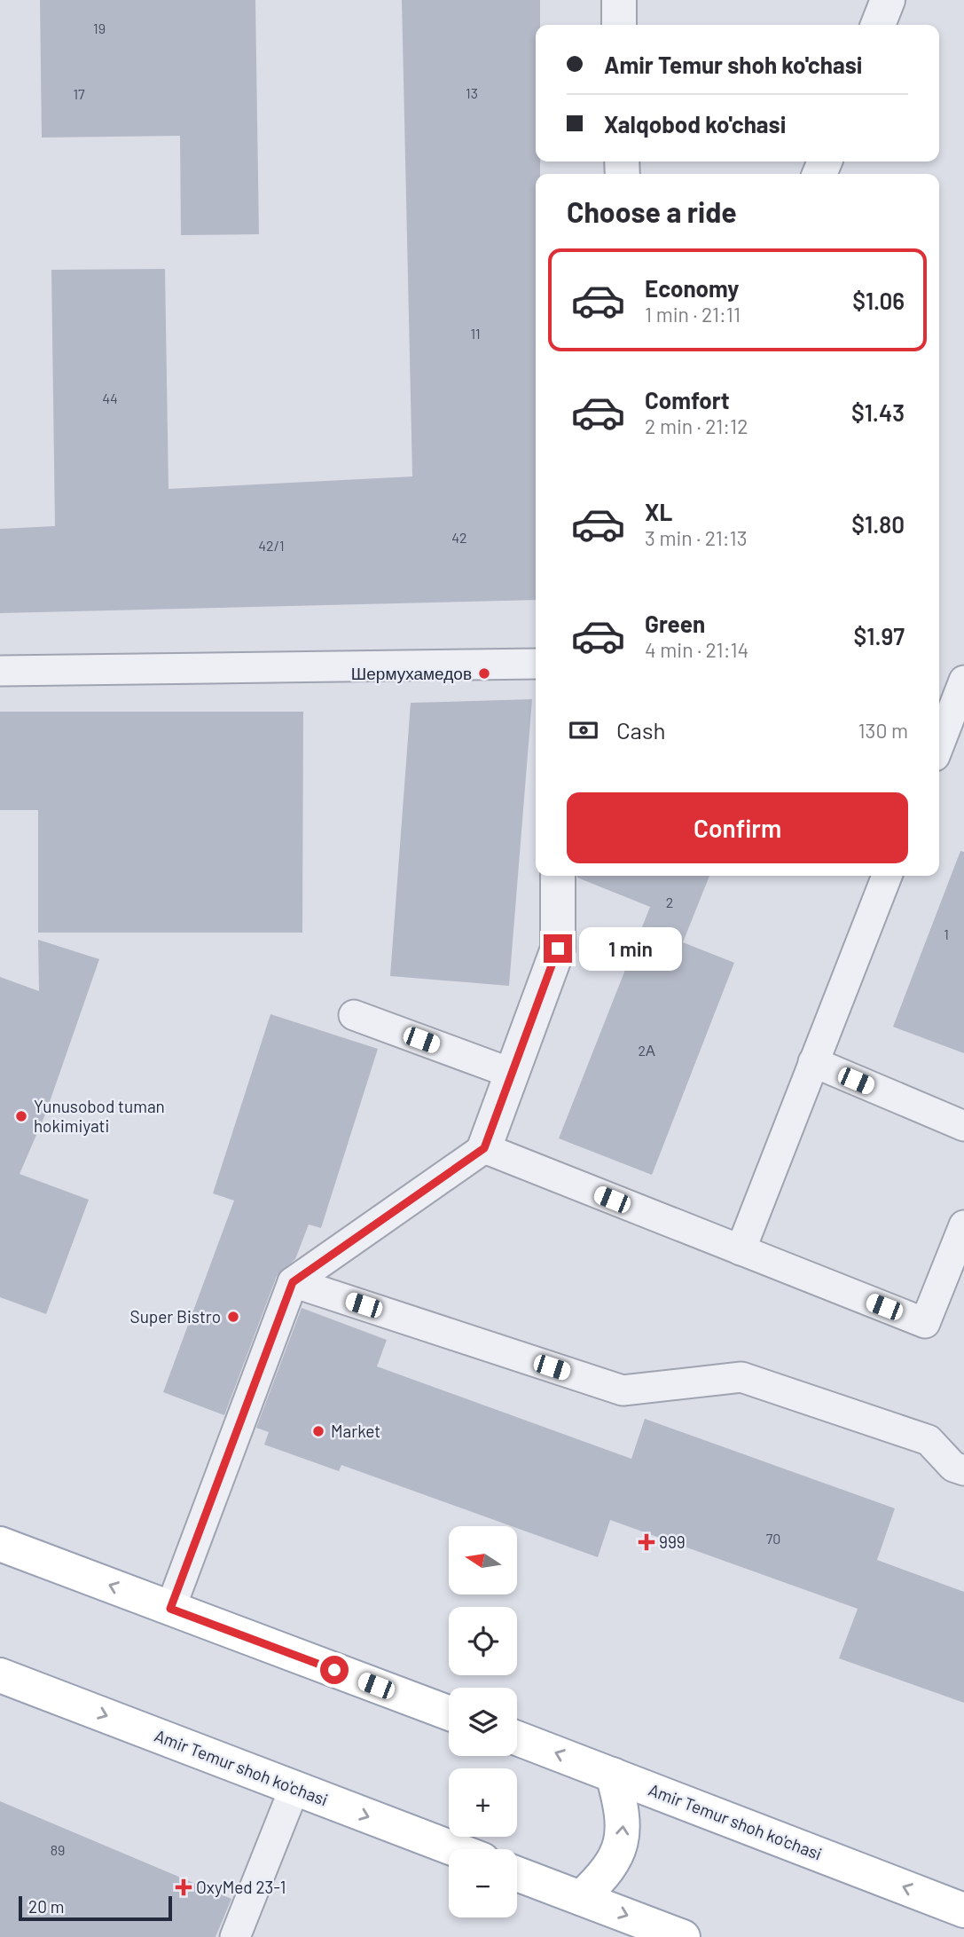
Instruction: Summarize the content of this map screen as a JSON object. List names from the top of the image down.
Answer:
{
  "streets": {
    "main road": ["Amir Temur shoh ko'chasi"]
  },
  "places": {
    "other": [
      "Шермухамедов",
      "Yunusobod tuman hokimiyati",
      "Super Bistro",
      "Market"
    ],
    "health": ["999", "OxyMed 23-1"]
  },
  "house_numbers": [
    "19",
    "13",
    "17",
    "11",
    "44",
    "42",
    "42/1",
    "2",
    "1",
    "2А",
    "70",
    "89"
  ],
  "scale_bar": "20 m",
  "north": "left",
  "page": {
    "banner": ["Amir Temur shoh ko'chasi", "Xalqobod ko'chasi"],
    "heading": "Choose a ride",
    "list": [
      {
        "name": "Economy",
        "note": "1 min · 21:11",
        "value": "$1.06"
      },
      {
        "name": "Comfort",
        "note": "2 min · 21:12",
        "value": "$1.43"
      },
      {
        "name": "XL",
        "note": "3 min · 21:13",
        "value": "$1.80"
      },
      {
        "name": "Green",
        "note": "4 min · 21:14",
        "value": "$1.97"
      }
    ],
    "pay": ["Cash", "130 m"],
    "buttons": "Confirm",
    "bubble": "1 min",
    "map_buttons": ["+", "−"],
    "scale": "20 m"
  }
}
